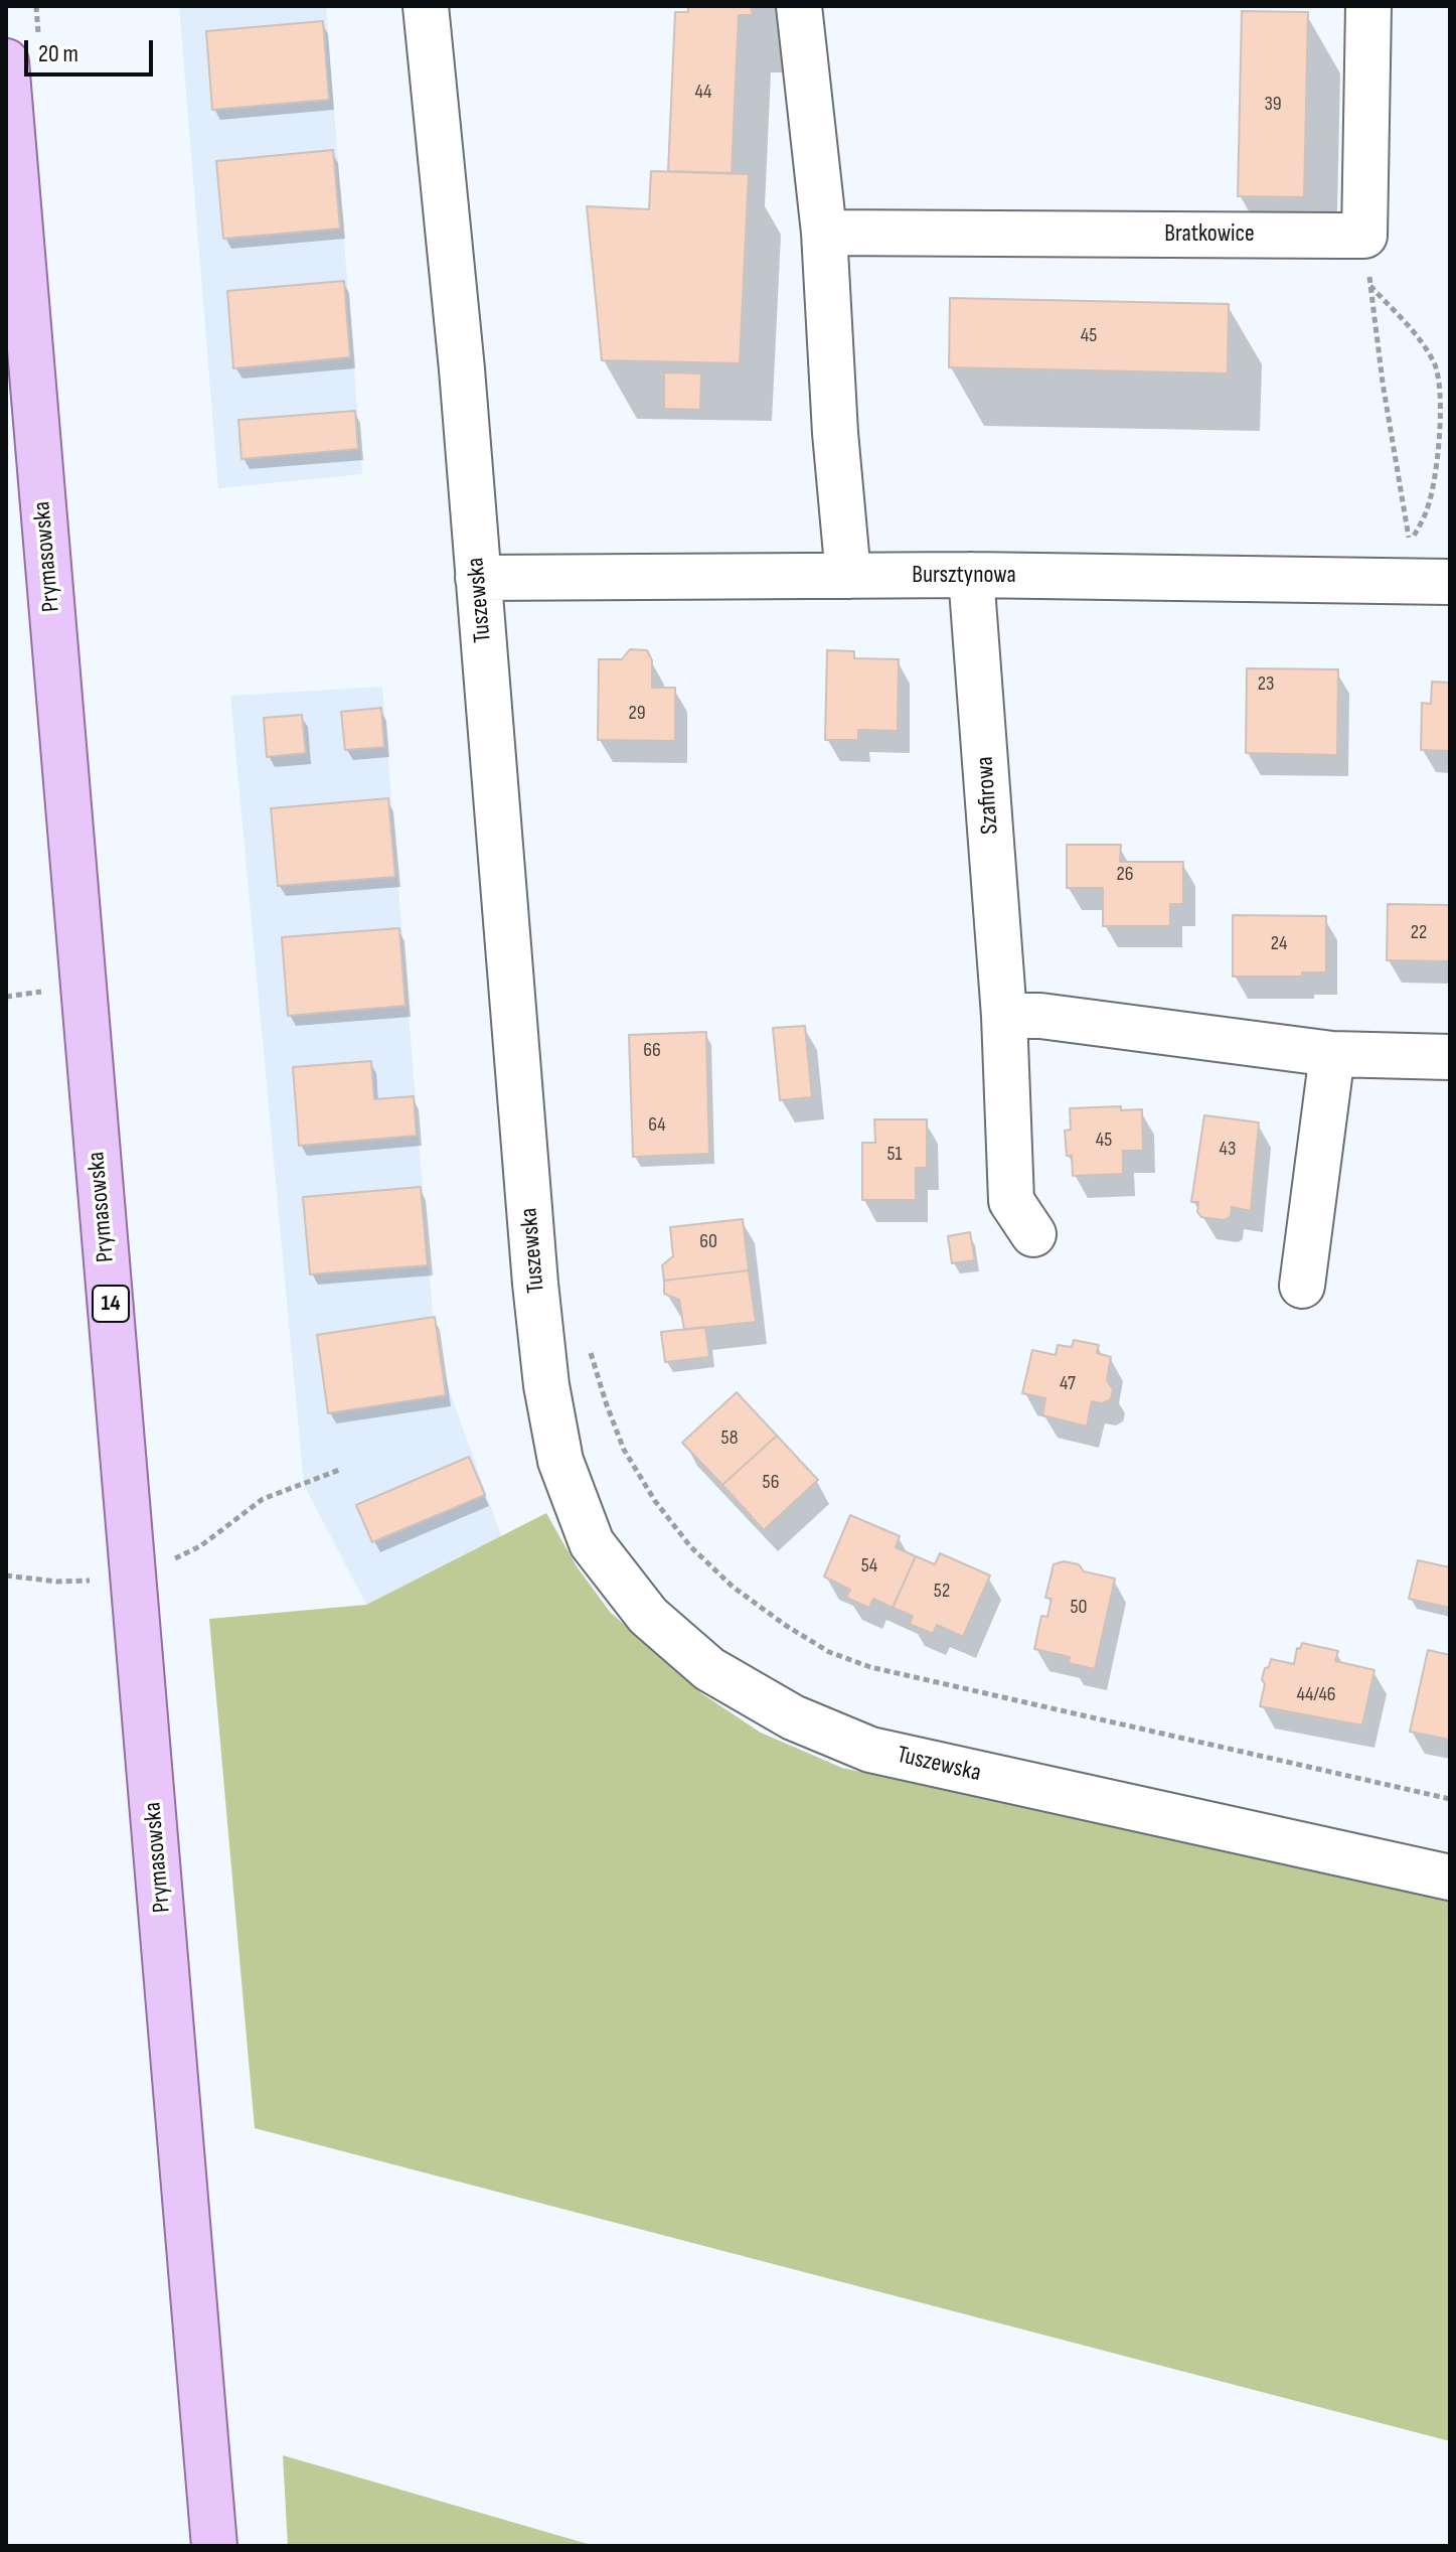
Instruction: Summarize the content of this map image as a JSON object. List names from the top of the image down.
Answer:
{
  "streets": {
    "main road": ["Prymasowska", "14"],
    "street": [
      "Bratkowice",
      "Bursztynowa",
      "Tuszewska",
      "Szafirowa"
    ]
  },
  "crossings": [
    ["Bursztynowa", "Tuszewska"],
    ["Bursztynowa", "Szafirowa"]
  ],
  "house_numbers": [
    "44",
    "39",
    "45",
    "23",
    "29",
    "26",
    "22",
    "24",
    "66",
    "64",
    "45",
    "43",
    "51",
    "60",
    "47",
    "58",
    "56",
    "54",
    "52",
    "50",
    "44/46"
  ],
  "scale_bar": "20 m"
}
